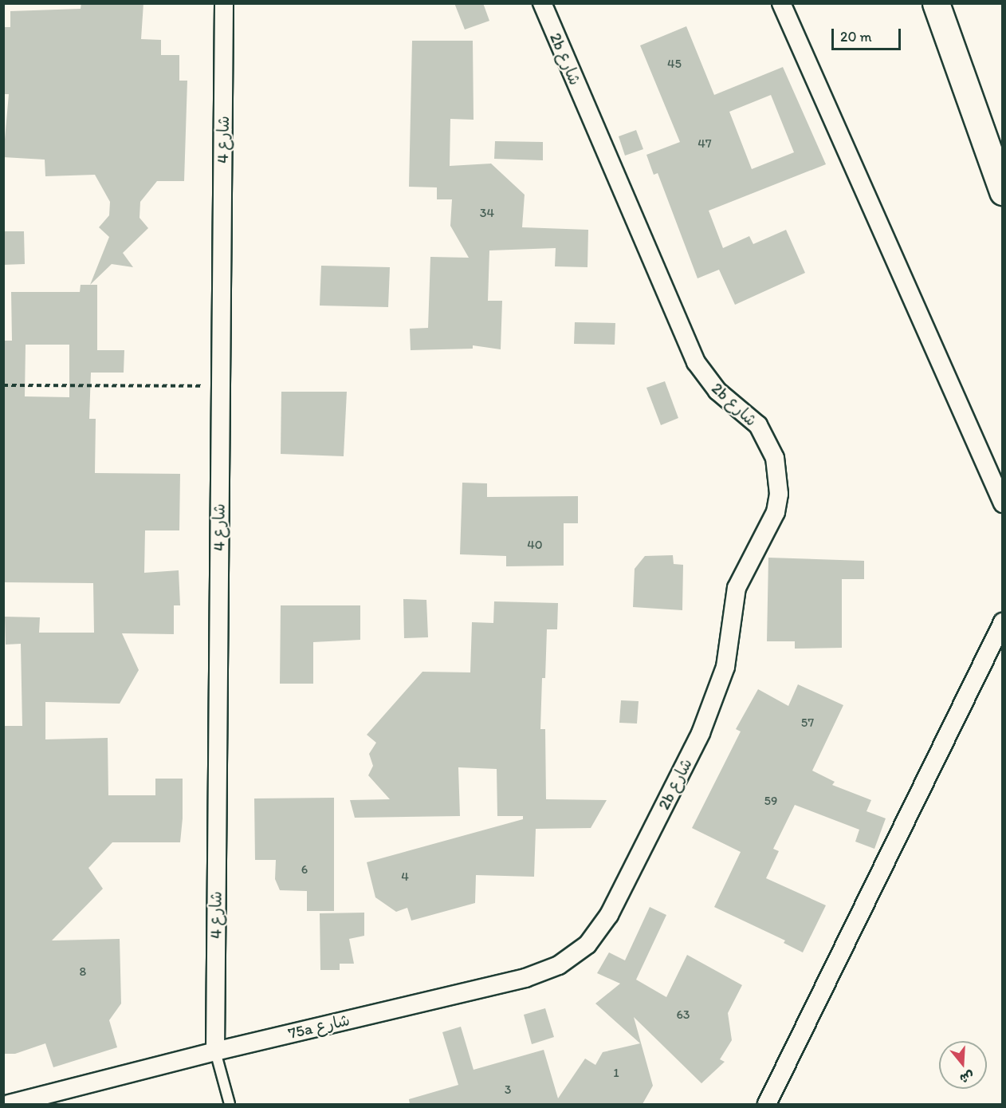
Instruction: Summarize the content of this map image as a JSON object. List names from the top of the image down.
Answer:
{
  "streets": {
    "street": ["2b شارع", "شارع 4", "75a شارع"]
  },
  "crossings": [
    ["2b شارع", "75a شارع"],
    ["شارع 4", "75a شارع"]
  ],
  "house_numbers": [
    "45",
    "47",
    "34",
    "40",
    "57",
    "59",
    "6",
    "4",
    "8",
    "63",
    "1",
    "3"
  ],
  "scale_bar": "20 m",
  "north": "bottom"
}
